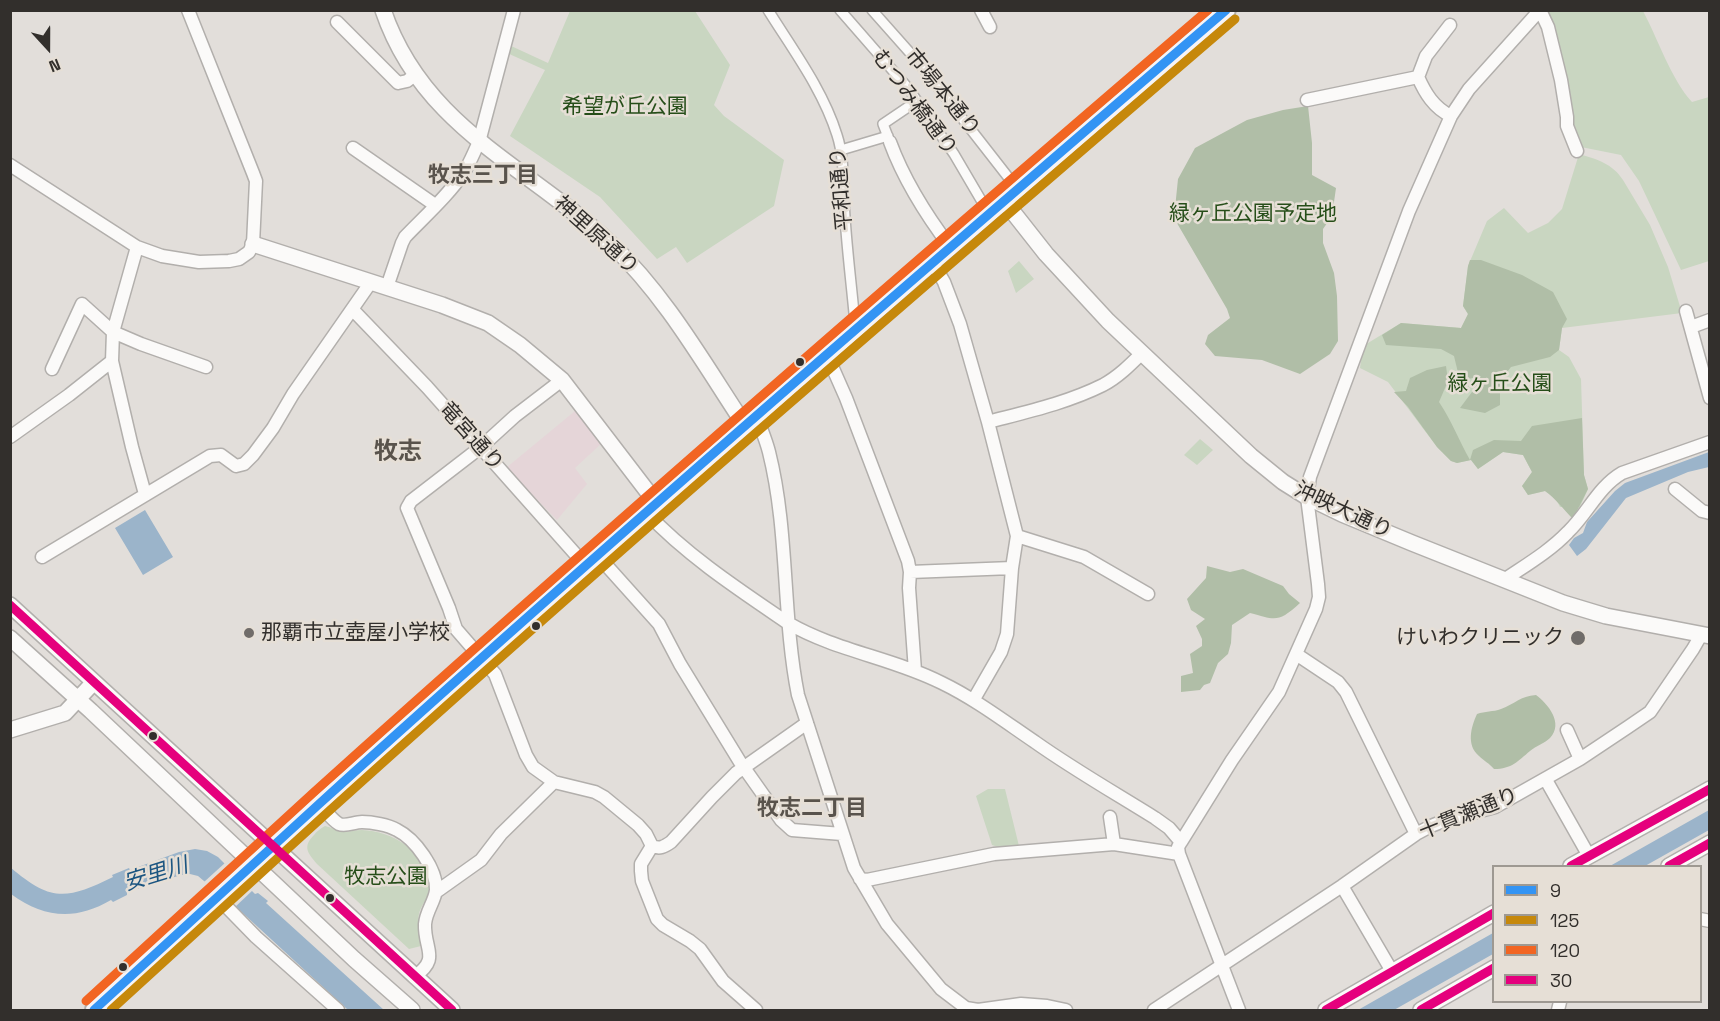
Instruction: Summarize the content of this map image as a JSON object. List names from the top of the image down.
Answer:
{
  "streets": {
    "street": [
      "市場本通り",
      "むつみ橋通り",
      "平和通り",
      "神里原通り",
      "竜宮通り",
      "沖映大通り",
      "十貫瀬通り"
    ]
  },
  "crossings": [
    ["沖映大通り", "十貫瀬通り"]
  ],
  "districts": ["牧志三丁目", "牧志", "牧志二丁目"],
  "water": ["安里川"],
  "parks": [
    "希望が丘公園",
    "緑ヶ丘公園予定地",
    "緑ヶ丘公園",
    "牧志公園"
  ],
  "places": ["那覇市立壺屋小学校", "けいわクリニック"],
  "lines": [
    "transit line 9",
    "transit line 120",
    "transit line 125",
    "transit line 30"
  ],
  "legend": [
    "9",
    "125",
    "120",
    "30"
  ],
  "north": "bottom"
}
